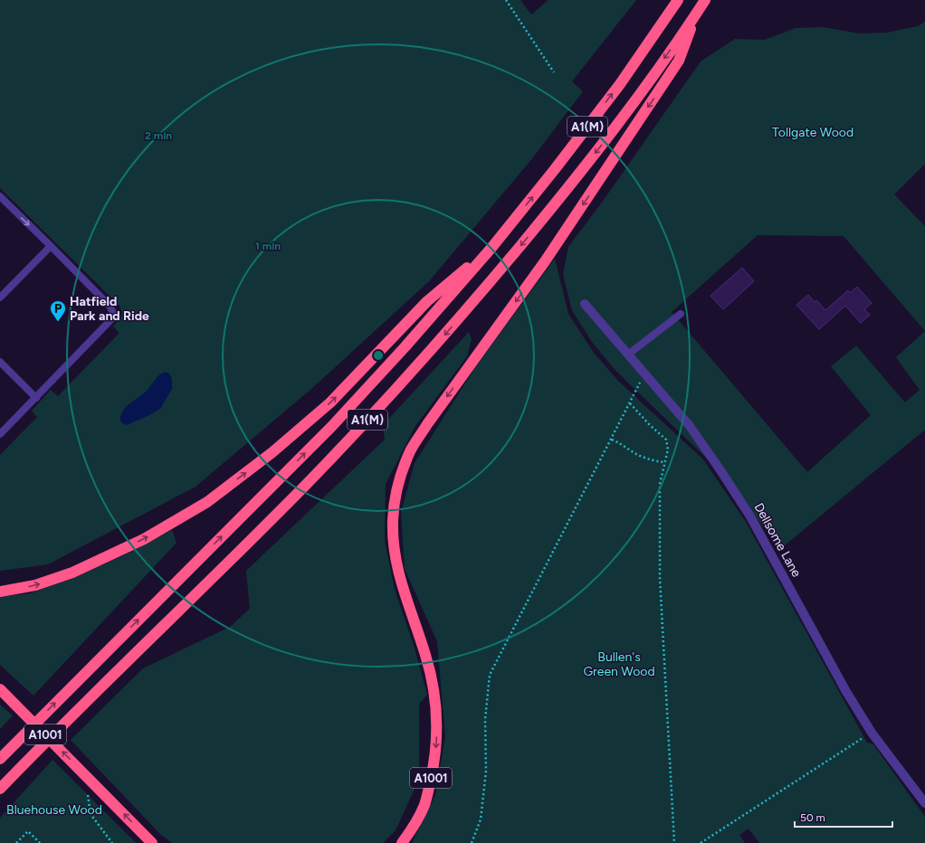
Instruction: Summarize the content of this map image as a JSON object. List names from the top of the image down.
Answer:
{
  "streets": {
    "highway": ["A1(M)", "A1001"],
    "street": ["Dellsome Lane"]
  },
  "crossings": [
    ["A1(M)", "A1001"]
  ],
  "parks": ["Tollgate Wood", "Bullen's Green Wood", "Bluehouse Wood"],
  "places": {
    "parking": ["Hatfield Park and Ride"]
  },
  "scale_bar": "50 m",
  "rings": ["2 min", "1 min"]
}
